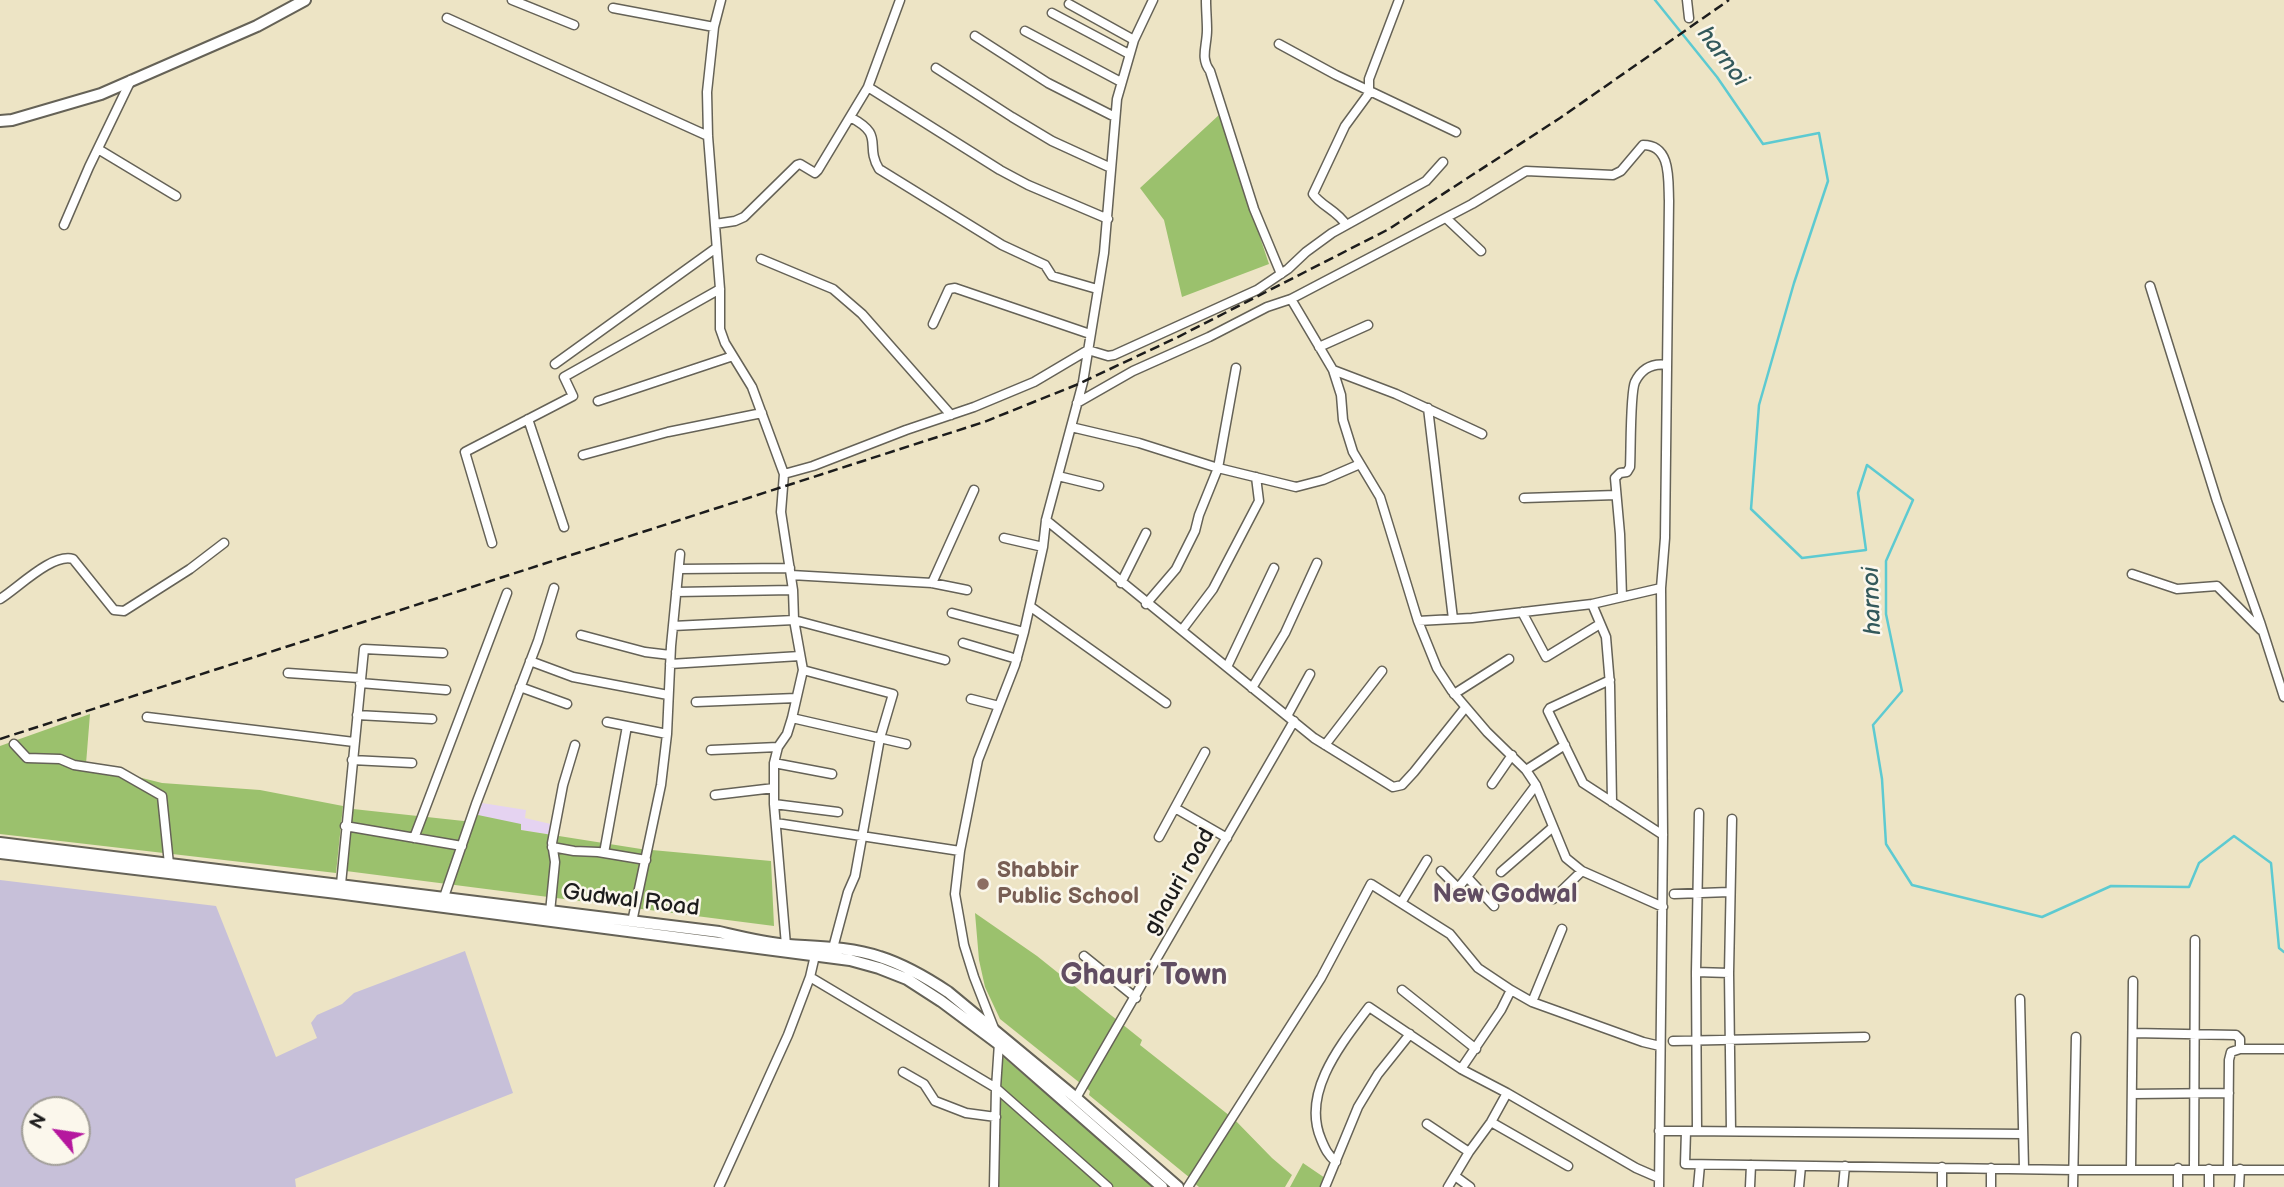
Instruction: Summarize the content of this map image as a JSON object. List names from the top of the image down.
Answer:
{
  "streets": {
    "main road": ["Gudwal Road"],
    "street": ["ghauri road"]
  },
  "crossings": [
    ["ghauri road", "Gudwal Road"]
  ],
  "districts": ["New Godwal", "Ghauri Town"],
  "water": ["harnoi"],
  "places": ["Shabbir Public School"],
  "north": "top left"
}
